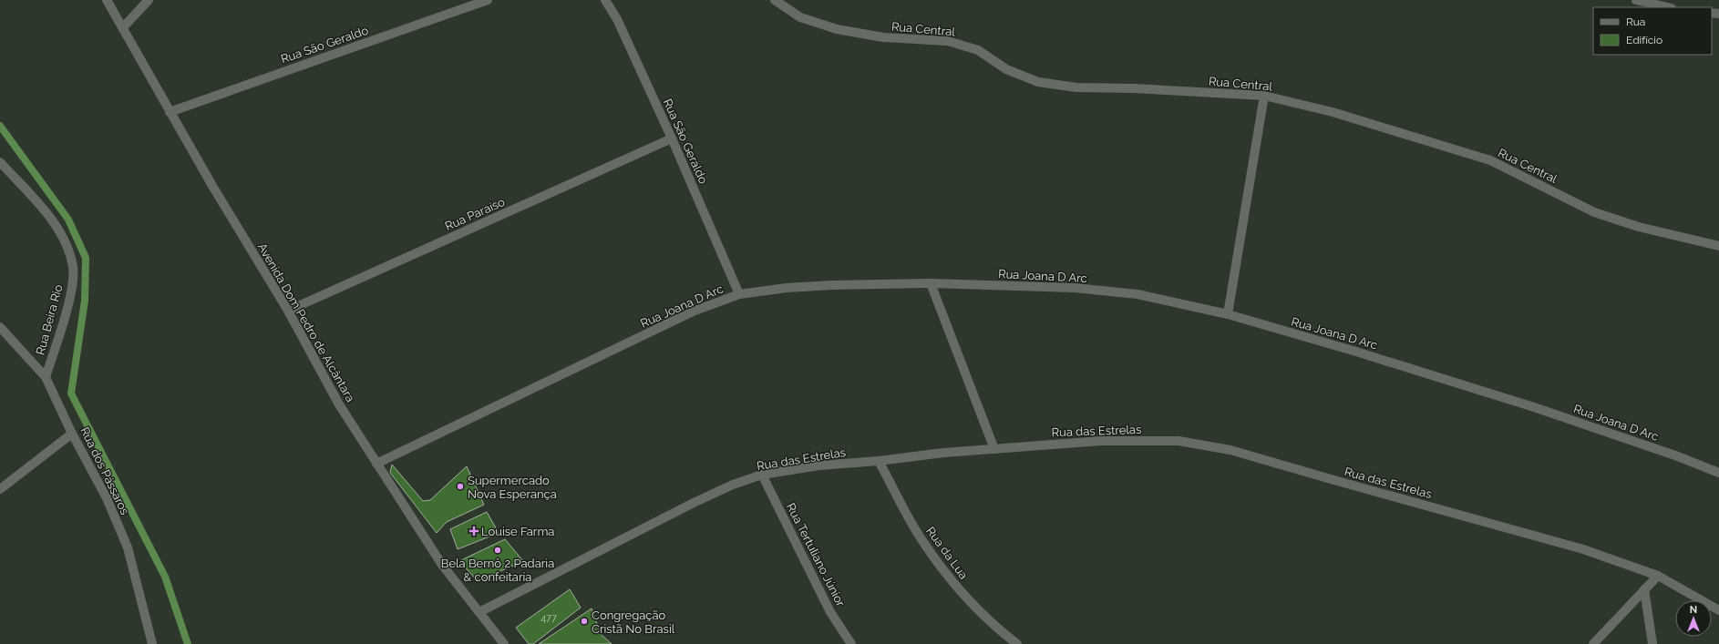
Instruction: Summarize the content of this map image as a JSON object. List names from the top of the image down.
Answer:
{
  "streets": {
    "street": [
      "Rua Central",
      "Rua São Geraldo",
      "Rua Paraíso",
      "Rua Joana D Arc",
      "Rua Beira Rio",
      "Avenida Dom Pedro de Alcântara",
      "Rua das Estrelas",
      "Rua dos Pássaros",
      "Rua da Lua",
      "Rua Tertuliano Júnior"
    ]
  },
  "crossings": [
    ["Rua São Geraldo", "Rua Paraíso"],
    ["Rua São Geraldo", "Rua Joana D Arc"],
    ["Rua São Geraldo", "Avenida Dom Pedro de Alcântara"],
    ["Rua Paraíso", "Avenida Dom Pedro de Alcântara"],
    ["Rua Joana D Arc", "Avenida Dom Pedro de Alcântara"],
    ["Rua Beira Rio", "Rua dos Pássaros"],
    ["Avenida Dom Pedro de Alcântara", "Rua das Estrelas"],
    ["Rua das Estrelas", "Rua da Lua"],
    ["Rua das Estrelas", "Rua Tertuliano Júnior"]
  ],
  "places": {
    "other": ["Supermercado Nova Esperança", "Bela Bernô 2 Padaria & confeitaria", "Congregação Cristã No Brasil"],
    "health": ["Louise Farma"]
  },
  "house_numbers": ["477"],
  "legend": ["Rua", "Edifício"],
  "north": "top"
}
